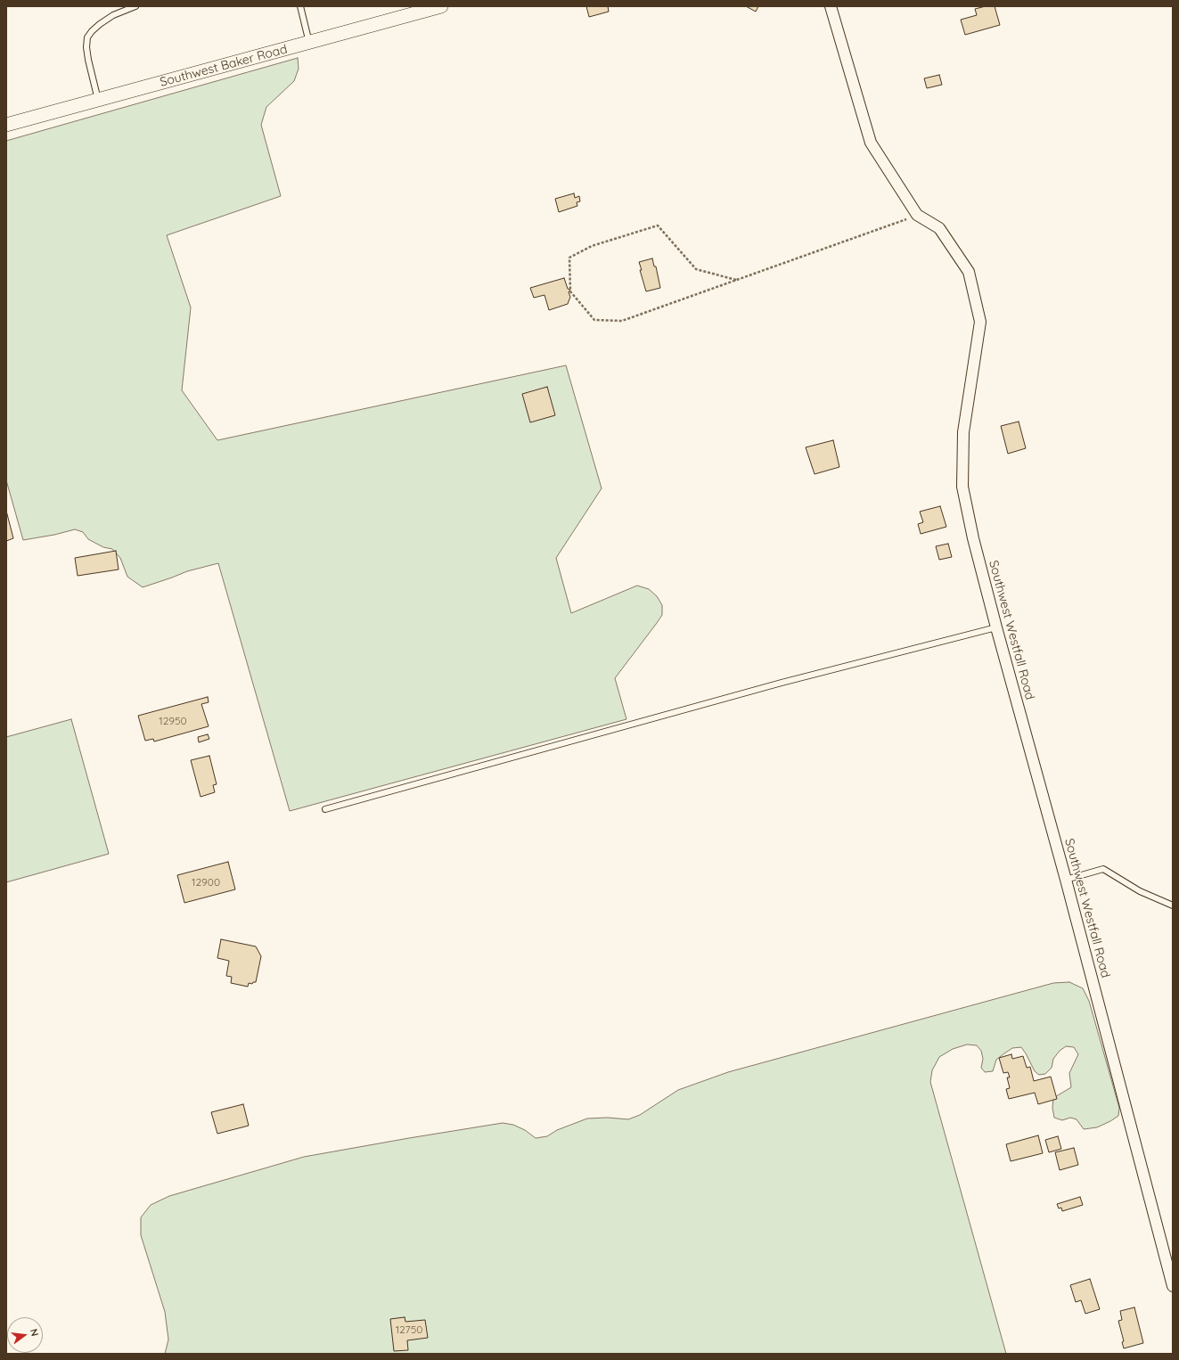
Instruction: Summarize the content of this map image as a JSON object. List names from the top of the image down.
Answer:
{
  "streets": {
    "street": ["Southwest Baker Road", "Southwest Westfall Road"]
  },
  "house_numbers": ["12950", "12900", "12750"],
  "north": "right"
}
